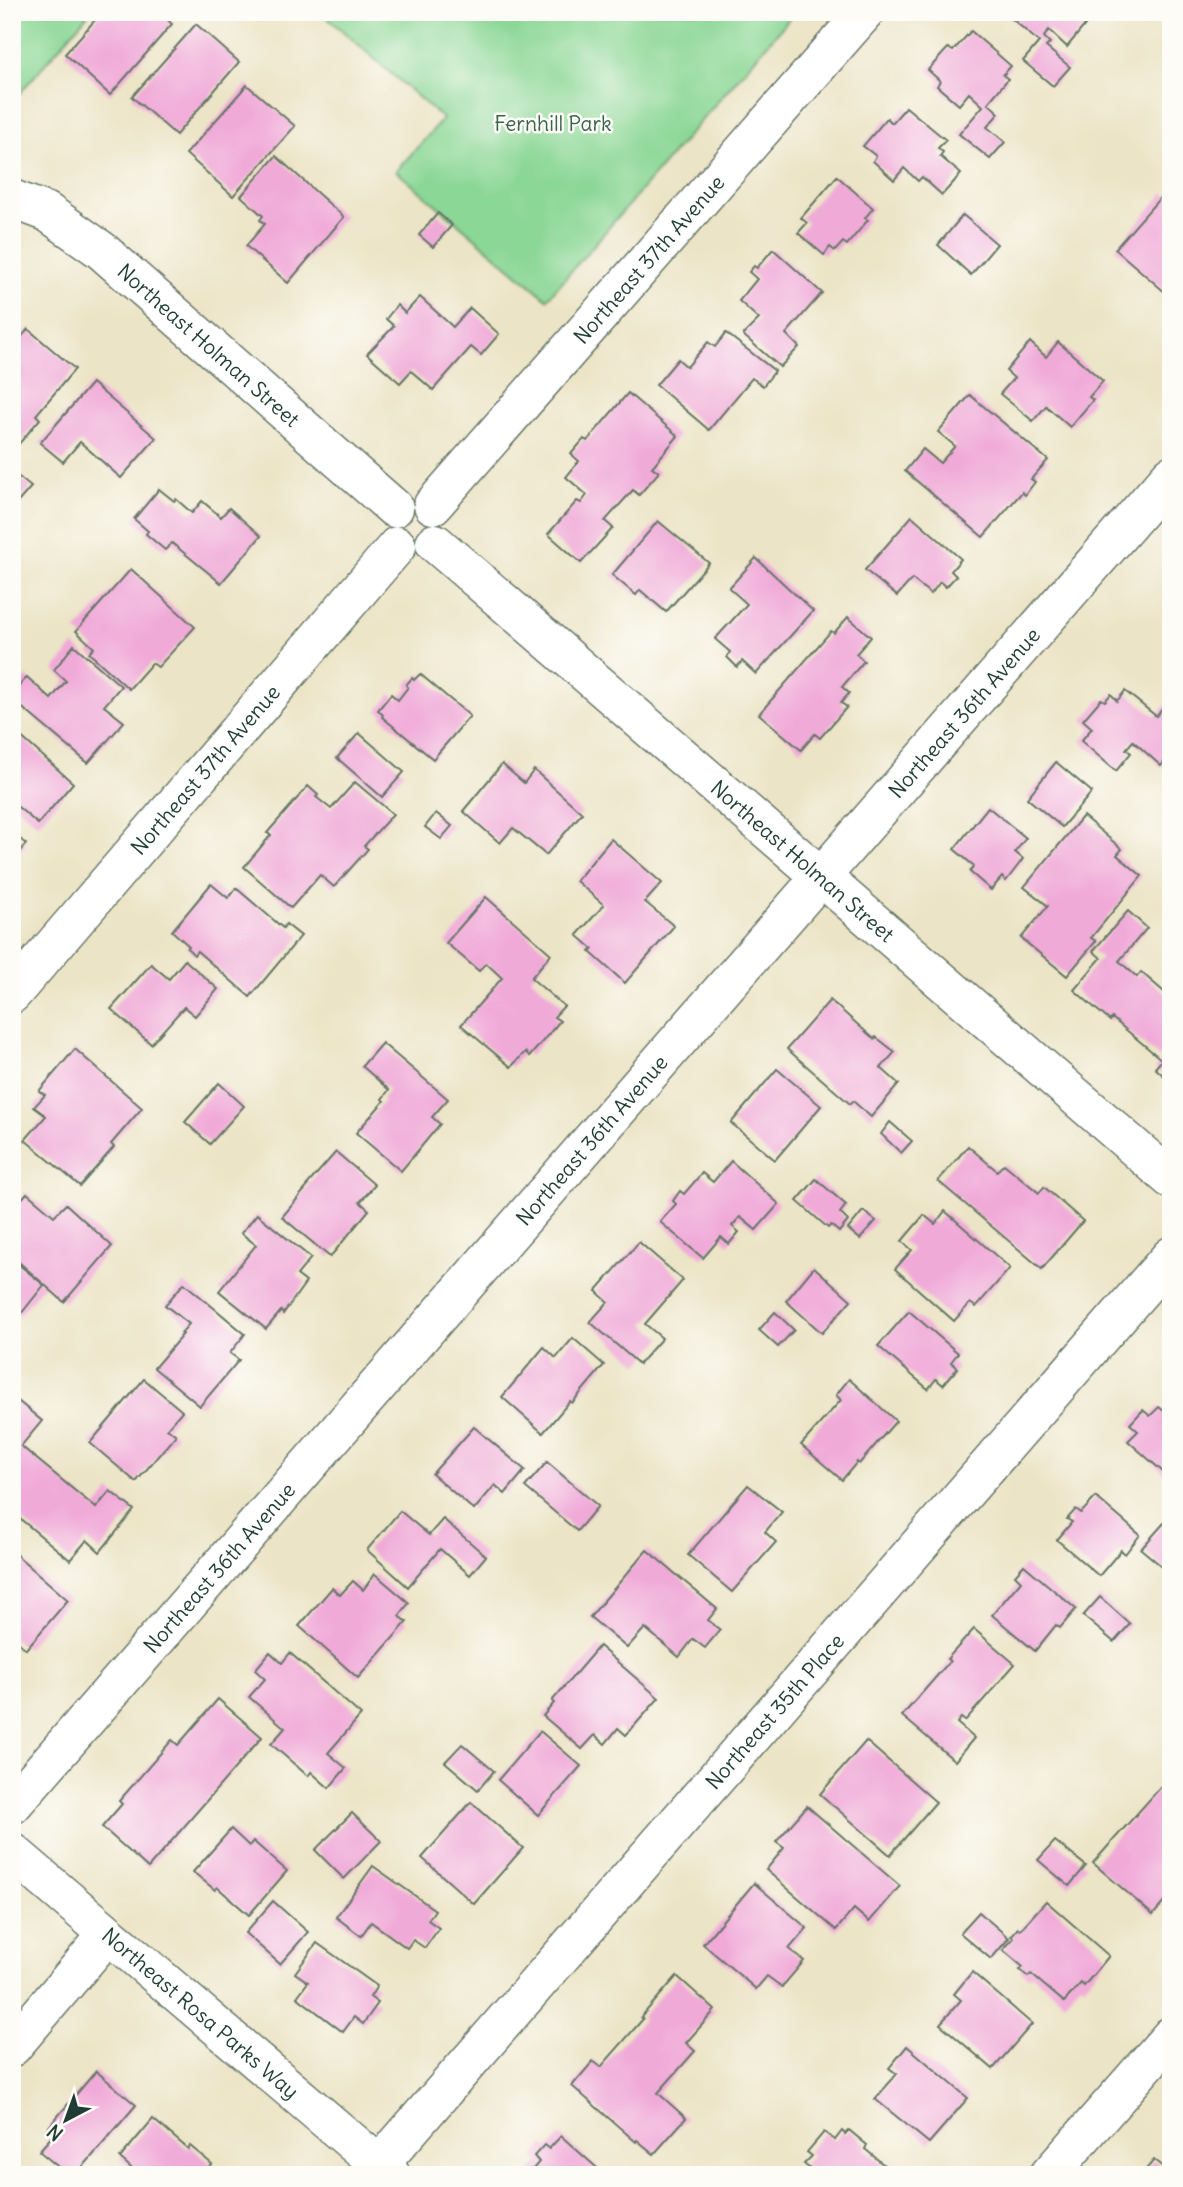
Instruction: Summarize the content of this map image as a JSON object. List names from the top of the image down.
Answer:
{
  "streets": {
    "street": [
      "Northeast 37th Avenue",
      "Northeast Holman Street",
      "Northeast 36th Avenue",
      "Northeast 35th Place",
      "Northeast Rosa Parks Way"
    ]
  },
  "crossings": [
    ["Northeast 37th Avenue", "Northeast Holman Street"],
    ["Northeast Holman Street", "Northeast 36th Avenue"],
    ["Northeast 35th Place", "Northeast Rosa Parks Way"]
  ],
  "parks": ["Fernhill Park"],
  "north": "bottom left"
}
